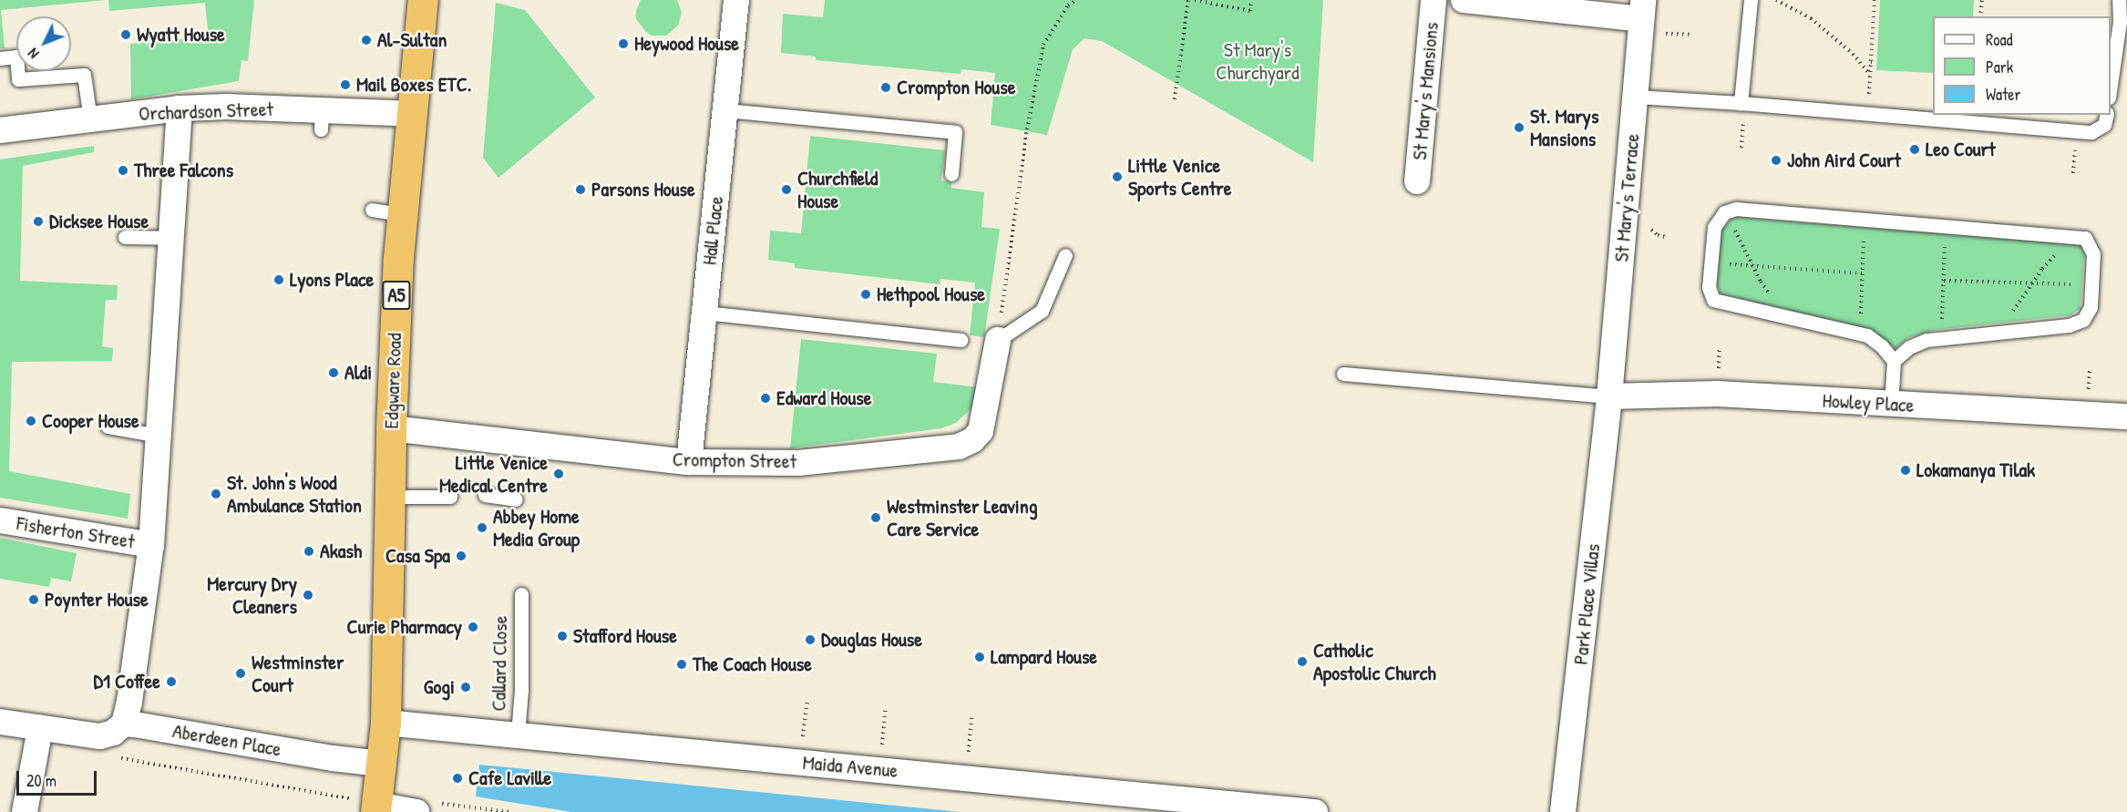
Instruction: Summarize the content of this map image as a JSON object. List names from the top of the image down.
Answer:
{
  "streets": {
    "highway": ["A5", "Edgware Road"],
    "street": [
      "St Mary's Mansions",
      "Orchardson Street",
      "St Mary's Terrace",
      "Hall Place",
      "Howley Place",
      "Crompton Street",
      "Fisherton Street",
      "Park Place Villas",
      "Aberdeen Place",
      "Maida Avenue"
    ],
    "lane": ["Callard Close"]
  },
  "crossings": [
    ["Orchardson Street", "Edgware Road"],
    ["St Mary's Terrace", "Howley Place"],
    ["St Mary's Terrace", "Park Place Villas"],
    ["Hall Place", "Crompton Street"],
    ["A5", "Edgware Road"],
    ["A5", "Aberdeen Place"],
    ["Edgware Road", "Crompton Street"],
    ["Edgware Road", "Aberdeen Place"],
    ["Edgware Road", "Maida Avenue"],
    ["Howley Place", "Park Place Villas"],
    ["Callard Close", "Maida Avenue"]
  ],
  "parks": ["St Mary's Churchyard"],
  "places": [
    "Wyatt House",
    "Al-Sultan",
    "Heywood House",
    "Mail Boxes ETC.",
    "Crompton House",
    "St. Marys Mansions",
    "Leo Court",
    "John Aird Court",
    "Three Falcons",
    "Little Venice Sports Centre",
    "Parsons House",
    "Churchfield House",
    "Dicksee House",
    "Lyons Place",
    "Hethpool House",
    "Aldi",
    "Edward House",
    "Cooper House",
    "Lokamanya Tilak",
    "Little Venice Medical Centre",
    "St. John's Wood Ambulance Station",
    "Westminster Leaving Care Service",
    "Abbey Home Media Group",
    "Akash",
    "Casa Spa",
    "Mercury Dry Cleaners",
    "Poynter House",
    "Curie Pharmacy",
    "Stafford House",
    "Douglas House",
    "Lampard House",
    "Catholic Apostolic Church",
    "The Coach House",
    "Westminster Court",
    "D1 Coffee",
    "Gogi",
    "Cafe Laville"
  ],
  "legend": ["Road", "Park", "Water"],
  "scale_bar": "20 m",
  "north": "bottom left"
}
